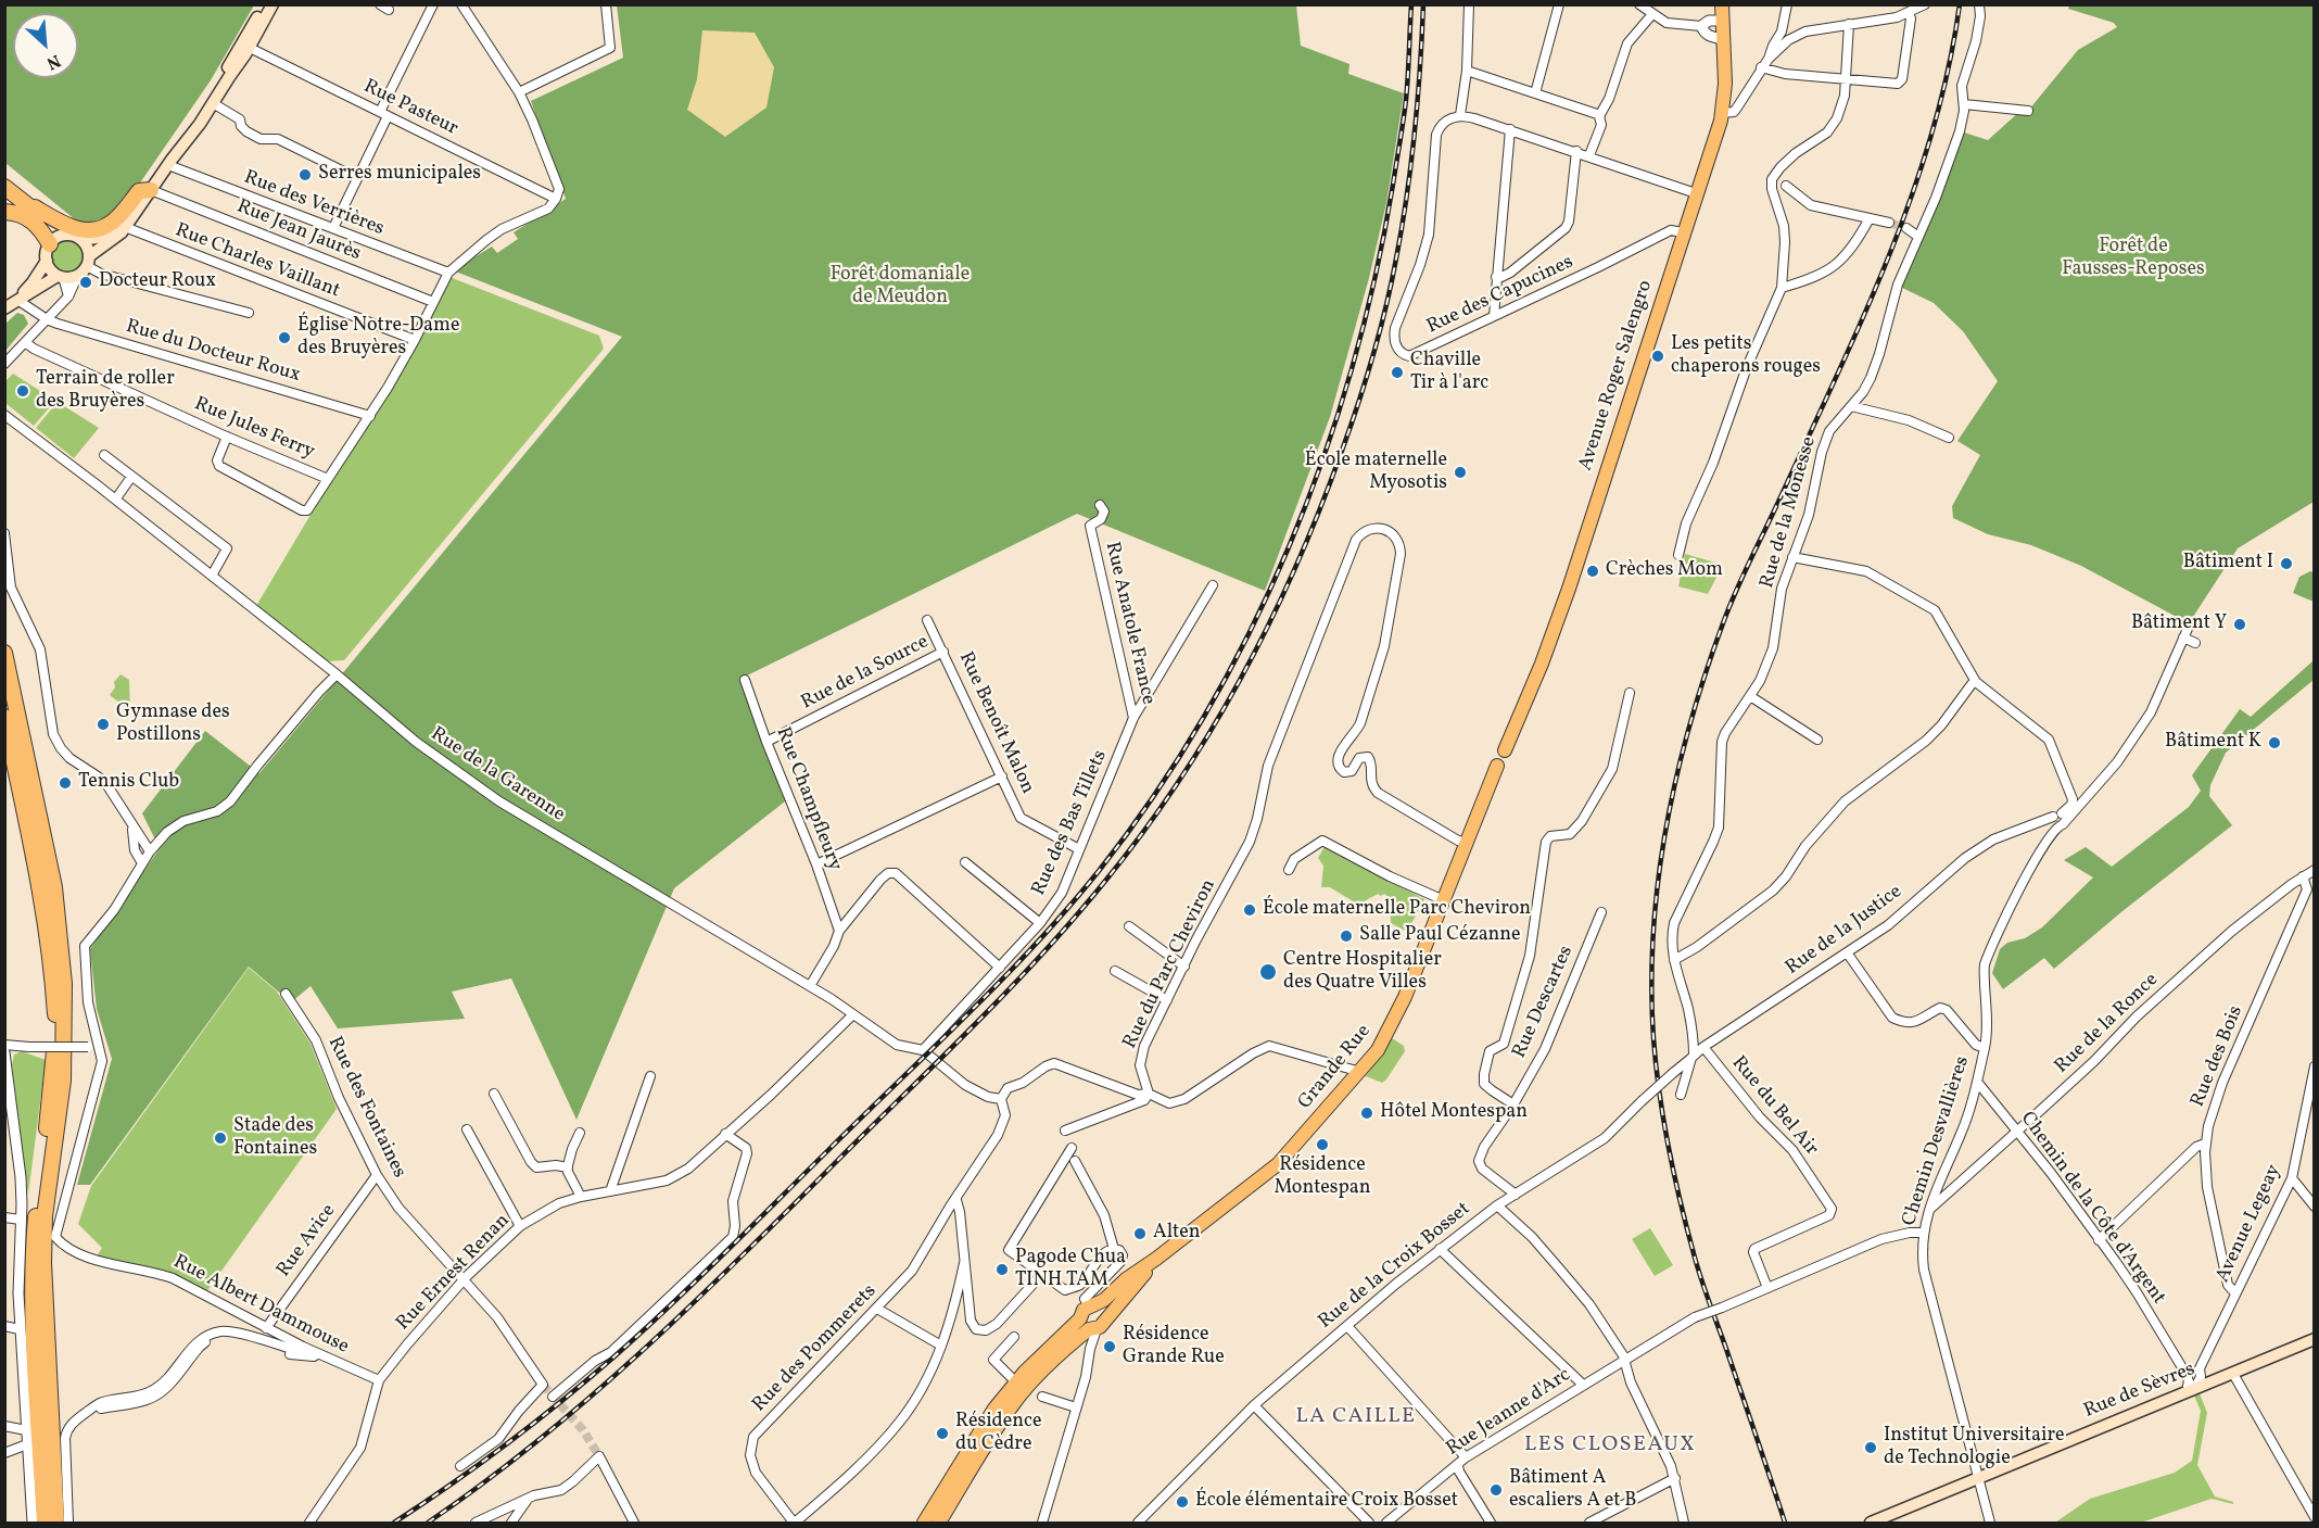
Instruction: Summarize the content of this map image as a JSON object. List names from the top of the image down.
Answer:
{
  "streets": {
    "main road": ["Avenue Roger Salengro", "Grande Rue", "Rue de Sèvres"],
    "street": [
      "Rue Pasteur",
      "Rue des Verrières",
      "Rue Jean Jaurès",
      "Rue Charles Vaillant",
      "Rue des Capucines",
      "Rue du Docteur Roux",
      "Rue Jules Ferry",
      "Rue de la Monesse",
      "Rue Anatole France",
      "Rue de la Source",
      "Rue Benoît Malon",
      "Rue de la Garenne",
      "Rue Champfleury",
      "Rue des Bas Tillets",
      "Rue de la Justice",
      "Rue du Parc Cheviron",
      "Rue Descartes",
      "Rue de la Ronce",
      "Rue des Bois",
      "Rue du Bel Air",
      "Rue des Fontaines",
      "Chemin Desvallières",
      "Chemin de la Côte d'Argent",
      "Avenue Legeay",
      "Rue Avice",
      "Rue de la Croix Bosset",
      "Rue Ernest Renan",
      "Rue Albert Dammouse",
      "Rue des Pommerets",
      "Rue Jeanne d'Arc"
    ]
  },
  "crossings": [
    ["Rue des Capucines", "Avenue Roger Salengro"],
    ["Avenue Roger Salengro", "Grande Rue"],
    ["Rue de la Monesse", "Rue de la Justice"],
    ["Rue de la Monesse", "Rue de la Croix Bosset"],
    ["Rue Anatole France", "Rue des Bas Tillets"],
    ["Rue de la Source", "Rue Benoît Malon"],
    ["Rue de la Source", "Rue Champfleury"],
    ["Rue Benoît Malon", "Rue des Bas Tillets"],
    ["Rue de la Garenne", "Rue des Bas Tillets"],
    ["Rue de la Garenne", "Rue Ernest Renan"],
    ["Rue de la Justice", "Rue du Bel Air"],
    ["Rue de la Justice", "Chemin Desvallières"],
    ["Rue de la Justice", "Rue de la Croix Bosset"],
    ["Rue du Parc Cheviron", "Grande Rue"],
    ["Rue Descartes", "Rue de la Croix Bosset"],
    ["Rue de la Ronce", "Rue des Bois"],
    ["Rue de la Ronce", "Chemin Desvallières"],
    ["Rue de la Ronce", "Chemin de la Côte d'Argent"],
    ["Rue des Bois", "Avenue Legeay"],
    ["Rue du Bel Air", "Rue Jeanne d'Arc"],
    ["Rue des Fontaines", "Rue Avice"],
    ["Rue des Fontaines", "Rue Ernest Renan"],
    ["Chemin Desvallières", "Chemin de la Côte d'Argent"],
    ["Chemin Desvallières", "Rue de Sèvres"],
    ["Chemin Desvallières", "Rue Jeanne d'Arc"],
    ["Chemin de la Côte d'Argent", "Avenue Legeay"],
    ["Chemin de la Côte d'Argent", "Rue de Sèvres"],
    ["Avenue Legeay", "Rue de Sèvres"],
    ["Rue Avice", "Rue Albert Dammouse"],
    ["Rue Ernest Renan", "Rue Albert Dammouse"]
  ],
  "districts": ["LA CAILLE", "LES CLOSEAUX"],
  "parks": ["Forêt de Fausses-Reposes", "Forêt domaniale de Meudon"],
  "places": [
    "Serres municipales",
    "Docteur Roux",
    "Église Notre-Dame des Bruyères",
    "Les petits chaperons rouges",
    "Chaville Tir à l'arc",
    "Terrain de roller des Bruyères",
    "École maternelle Myosotis",
    "Bâtiment I",
    "Crèches Mom",
    "Bâtiment Y",
    "Gymnase des Postillons",
    "Bâtiment K",
    "Tennis Club",
    "École maternelle Parc Cheviron",
    "Salle Paul Cézanne",
    "Centre Hospitalier des Quatre Villes",
    "Hôtel Montespan",
    "Stade des Fontaines",
    "Résidence Montespan",
    "Alten",
    "Pagode Chua TINH TAM",
    "Résidence Grande Rue",
    "Résidence du Cèdre",
    "Institut Universitaire de Technologie",
    "Bâtiment A escaliers A et B",
    "École élémentaire Croix Bosset"
  ],
  "north": "bottom right"
}
